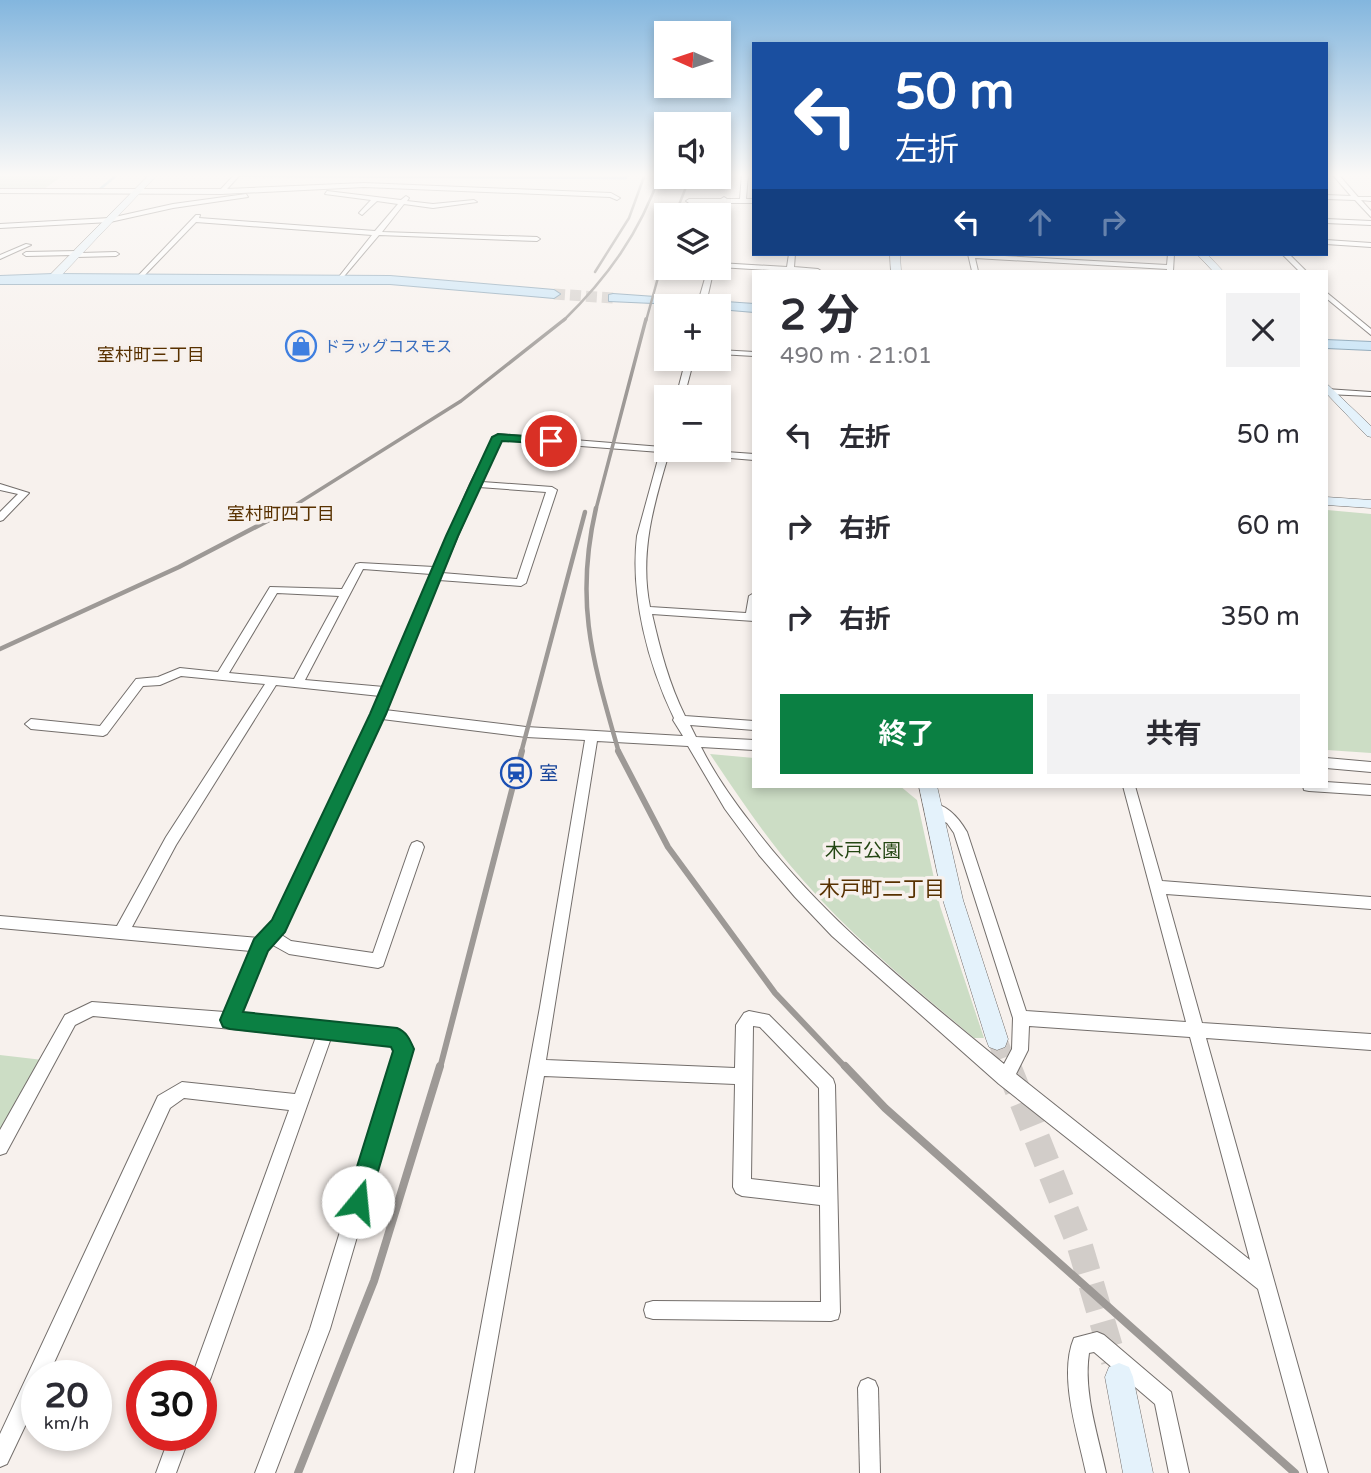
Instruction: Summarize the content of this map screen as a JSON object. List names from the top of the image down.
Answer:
{
  "districts": ["室村町三丁目", "室村町四丁目", "木戸町二丁目"],
  "parks": ["木戸公園"],
  "places": {
    "shop": ["ドラッグコスモス"],
    "station": ["室"]
  },
  "north": "left",
  "page": {
    "map_buttons": ["+", "−"],
    "turn": ["50 m", "左折"],
    "heading": ["2 分", "490 m · 21:01"],
    "list": [
      {
        "name": "左折",
        "value": "50 m"
      },
      {
        "name": "右折",
        "value": "60 m"
      },
      {
        "name": "右折",
        "value": "350 m"
      }
    ],
    "buttons": ["終了", "共有"],
    "speed": "20 km/h",
    "limit": "30"
  }
}
